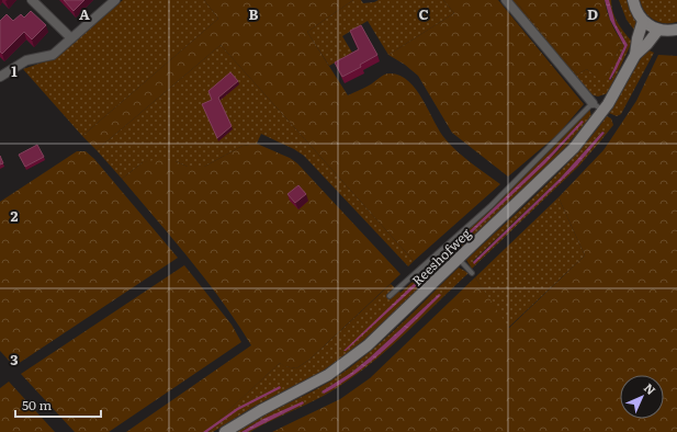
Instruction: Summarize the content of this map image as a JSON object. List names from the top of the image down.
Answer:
{
  "streets": {
    "street": ["Reeshofweg"]
  },
  "scale_bar": "50 m",
  "north": "top right",
  "grid": {
    "columns": [
      "A",
      "B",
      "C",
      "D"
    ],
    "rows": ["1", "2", "3"]
  }
}
